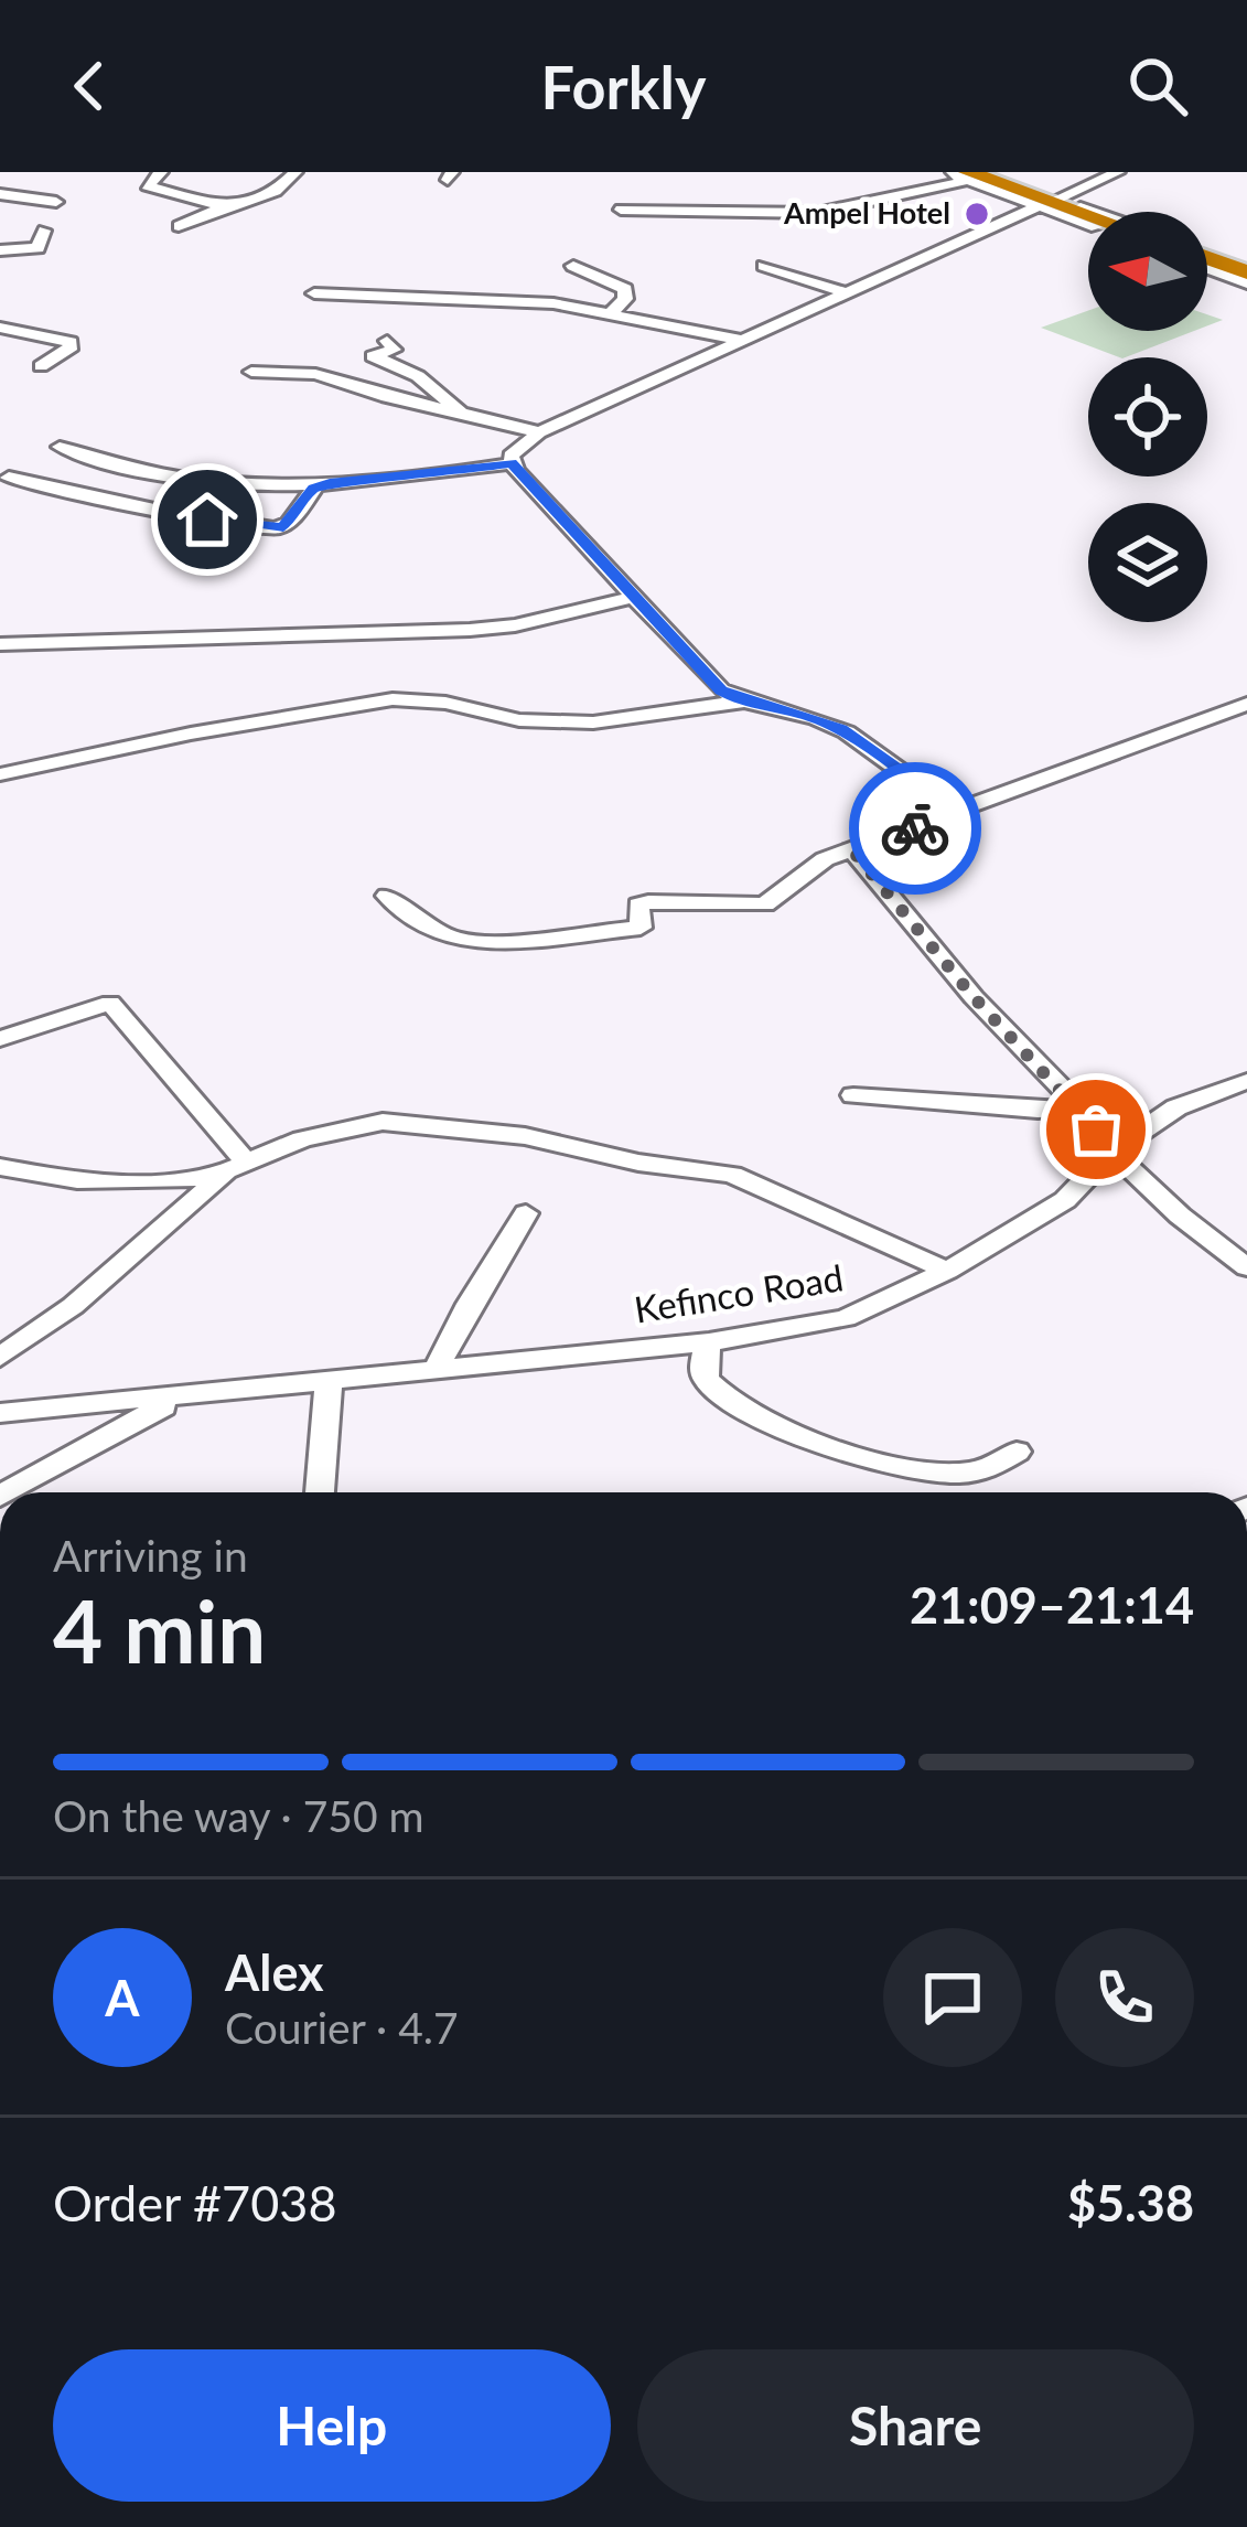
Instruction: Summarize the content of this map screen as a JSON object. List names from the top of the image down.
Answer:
{
  "streets": {
    "street": ["Kefinco Road"]
  },
  "places": ["Ampel Hotel"],
  "north": "left",
  "page": {
    "header": "Forkly",
    "heading": ["4 min", "Arriving in", "21:09–21:14"],
    "panel": [
      "Alex",
      "Courier · 4.7",
      "Order #7038",
      "$5.38"
    ],
    "bar": "On the way · 750 m",
    "round": "A",
    "buttons": ["Help", "Share"]
  }
}
